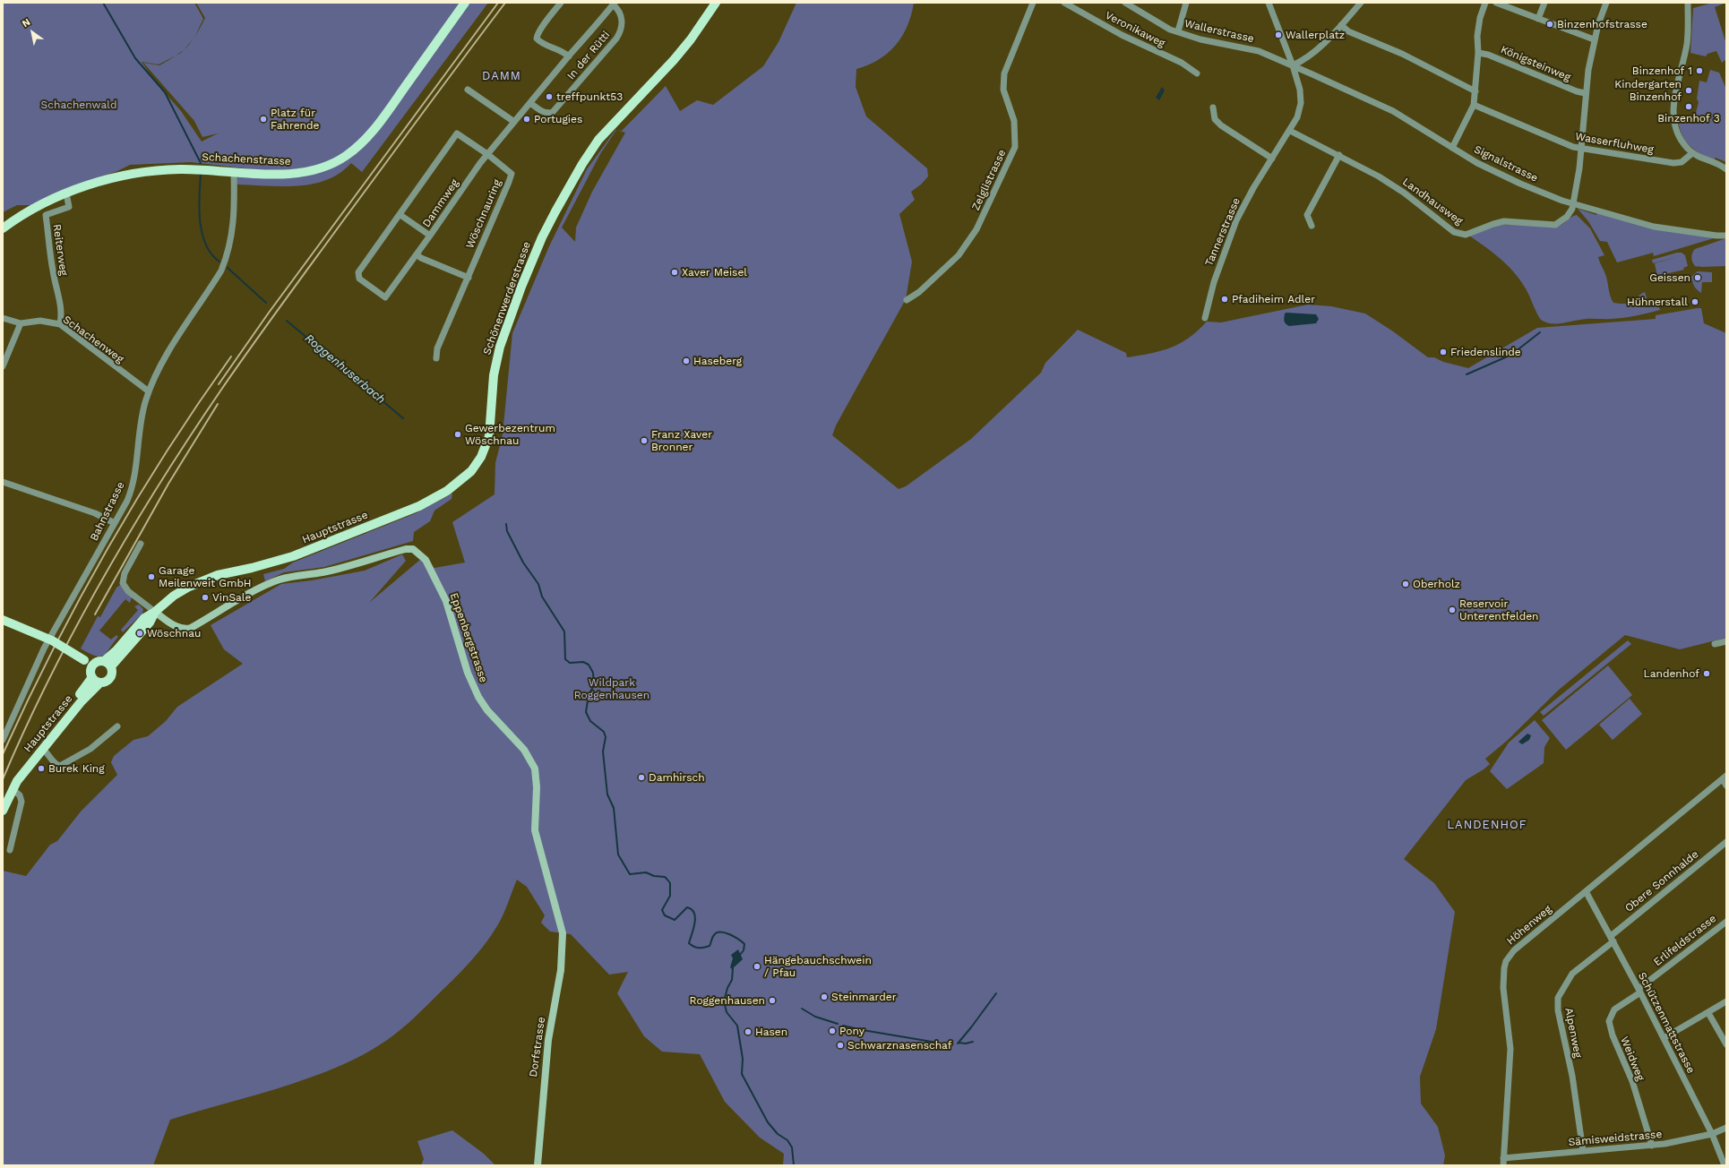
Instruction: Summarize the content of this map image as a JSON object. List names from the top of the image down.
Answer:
{
  "streets": {
    "main road": ["Schachenstrasse", "Schönenwerderstrasse", "Hauptstrasse"],
    "street": [
      "Veronikaweg",
      "Wallerstrasse",
      "In der Rütti",
      "Königsteinweg",
      "Wasserfluhweg",
      "Signalstrasse",
      "Zelglistrasse",
      "Landhausweg",
      "Dammweg",
      "Wöschnauring",
      "Tannerstrasse",
      "Reiterweg",
      "Schachenweg",
      "Bahnstrasse",
      "Eppenbergstrasse",
      "Obere Sonnhalde",
      "Höhenweg",
      "Erlifeldstrasse",
      "Schützenmattstrasse",
      "Alpenweg",
      "Dorfstrasse",
      "Weidweg",
      "Sämisweidstrasse"
    ]
  },
  "crossings": [
    ["Wallerstrasse", "Signalstrasse"],
    ["Wallerstrasse", "Tannerstrasse"],
    ["In der Rütti", "Dammweg"],
    ["Schachenstrasse", "Reiterweg"],
    ["Schachenstrasse", "Bahnstrasse"],
    ["Signalstrasse", "Landhausweg"],
    ["Signalstrasse", "Tannerstrasse"],
    ["Landhausweg", "Tannerstrasse"],
    ["Dammweg", "Wöschnauring"],
    ["Reiterweg", "Schachenweg"],
    ["Schönenwerderstrasse", "Hauptstrasse"],
    ["Schachenweg", "Bahnstrasse"],
    ["Hauptstrasse", "Eppenbergstrasse"],
    ["Eppenbergstrasse", "Dorfstrasse"],
    ["Obere Sonnhalde", "Schützenmattstrasse"],
    ["Obere Sonnhalde", "Alpenweg"],
    ["Höhenweg", "Schützenmattstrasse"],
    ["Höhenweg", "Sämisweidstrasse"],
    ["Erlifeldstrasse", "Schützenmattstrasse"],
    ["Erlifeldstrasse", "Weidweg"],
    ["Schützenmattstrasse", "Alpenweg"],
    ["Schützenmattstrasse", "Weidweg"],
    ["Schützenmattstrasse", "Sämisweidstrasse"],
    ["Alpenweg", "Sämisweidstrasse"],
    ["Weidweg", "Sämisweidstrasse"]
  ],
  "districts": ["DAMM", "LANDENHOF"],
  "water": ["Roggenhuserbach"],
  "parks": ["Schachenwald", "Wildpark Roggenhausen"],
  "places": [
    "Binzenhofstrasse",
    "Wallerplatz",
    "Binzenhof 1",
    "Kindergarten Binzenhof",
    "treffpunkt53",
    "Binzenhof 3",
    "Platz für Fahrende",
    "Portugies",
    "Xaver Meisel",
    "Geissen",
    "Pfadiheim Adler",
    "Hühnerstall",
    "Friedenslinde",
    "Haseberg",
    "Gewerbezentrum Wöschnau",
    "Franz Xaver Bronner",
    "Garage Meilenweit GmbH",
    "Oberholz",
    "VinSale",
    "Reservoir Unterentfelden",
    "Wöschnau",
    "Landenhof",
    "Burek King",
    "Damhirsch",
    "Hängebauchschwein / Pfau",
    "Steinmarder",
    "Roggenhausen",
    "Pony",
    "Hasen",
    "Schwarznasenschaf"
  ],
  "north": "top left"
}
